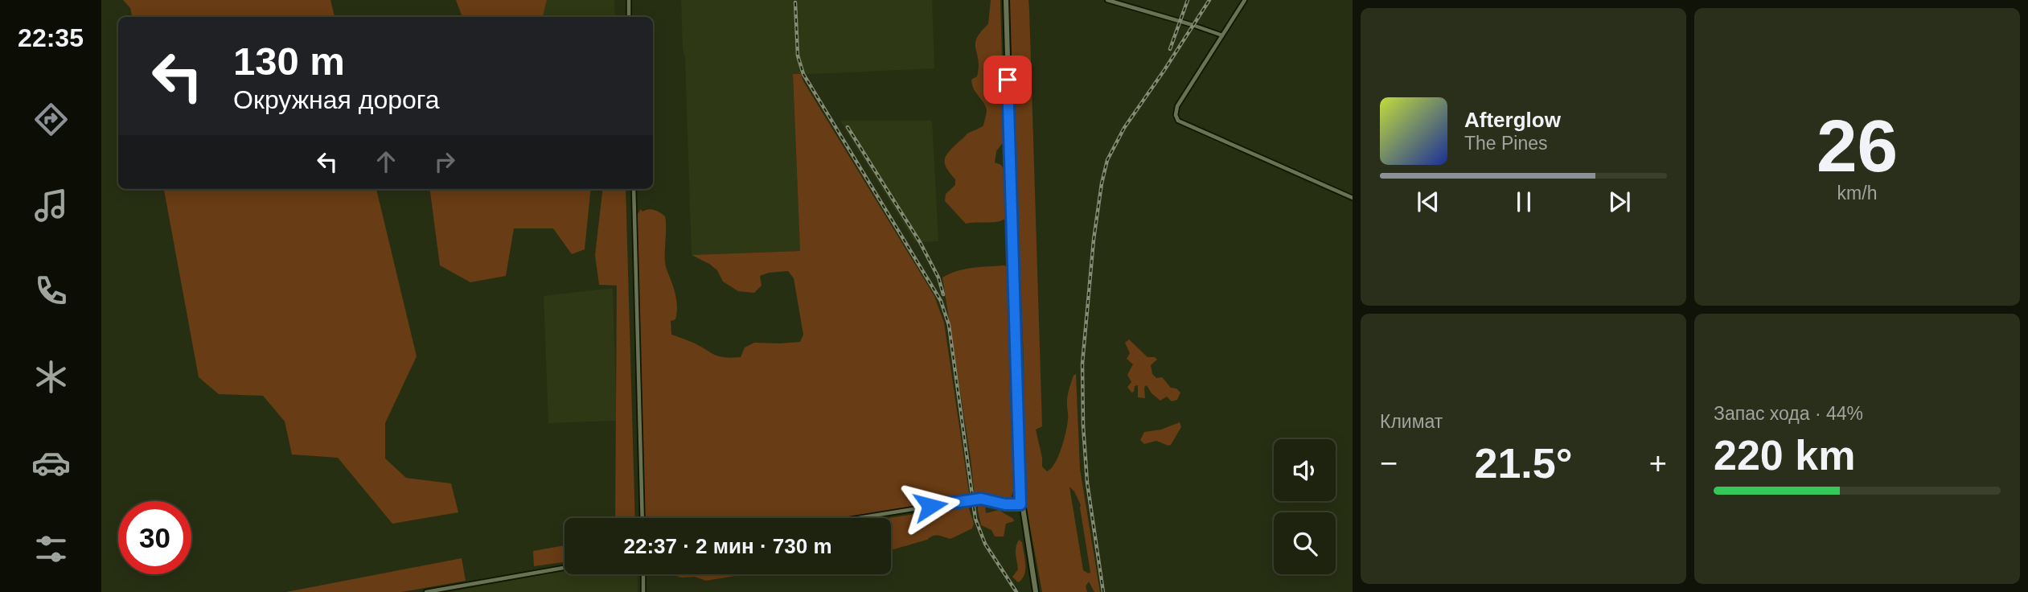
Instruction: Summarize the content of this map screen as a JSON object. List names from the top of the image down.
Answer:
{
  "page": {
    "tabs": "22:35",
    "tile": [
      ["26", "km/h"],
      "Климат",
      ["Запас хода · 44%", "220 km"]
    ],
    "turn": ["130 m", "Окружная дорога"],
    "song": ["Afterglow", "The Pines"],
    "heat": ["−", "21.5°", "+"],
    "limit": "30",
    "trip": "22:37 · 2 мин · 730 m"
  }
}
